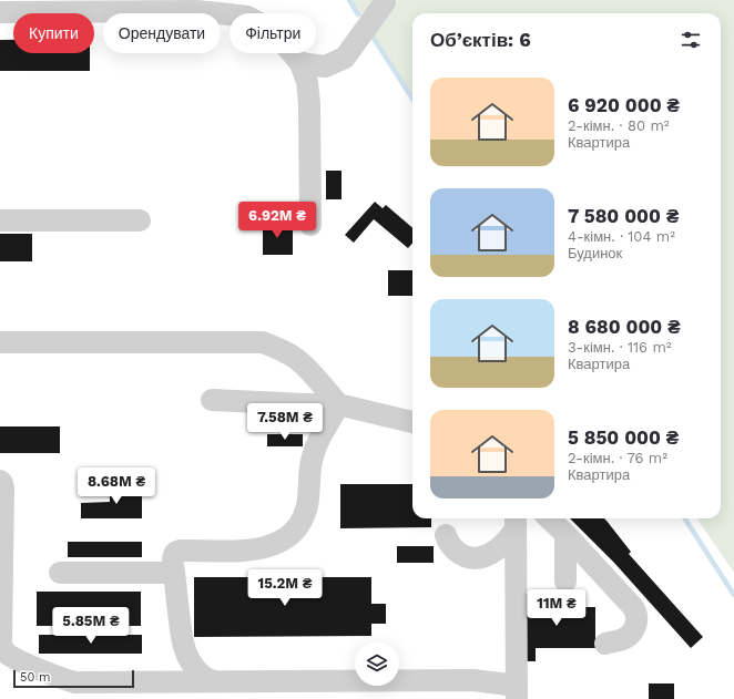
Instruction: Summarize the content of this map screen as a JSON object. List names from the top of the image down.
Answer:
{
  "scale_bar": "50 m",
  "page": {
    "chip": ["Купити", "Орендувати", "Фільтри"],
    "heading": "Об’єктів: 6",
    "list": [
      {
        "name": "6 920 000 ₴",
        "note": "2-кімн. · 80 m² · Квартира"
      },
      {
        "name": "7 580 000 ₴",
        "note": "4-кімн. · 104 m² · Будинок"
      },
      {
        "name": "8 680 000 ₴",
        "note": "3-кімн. · 116 m² · Квартира"
      },
      {
        "name": "5 850 000 ₴",
        "note": "2-кімн. · 76 m² · Квартира"
      }
    ],
    "price": [
      "6.92M ₴",
      "7.58M ₴",
      "8.68M ₴",
      "15.2M ₴",
      "11M ₴",
      "5.85M ₴"
    ],
    "scale": "50 m"
  }
}
